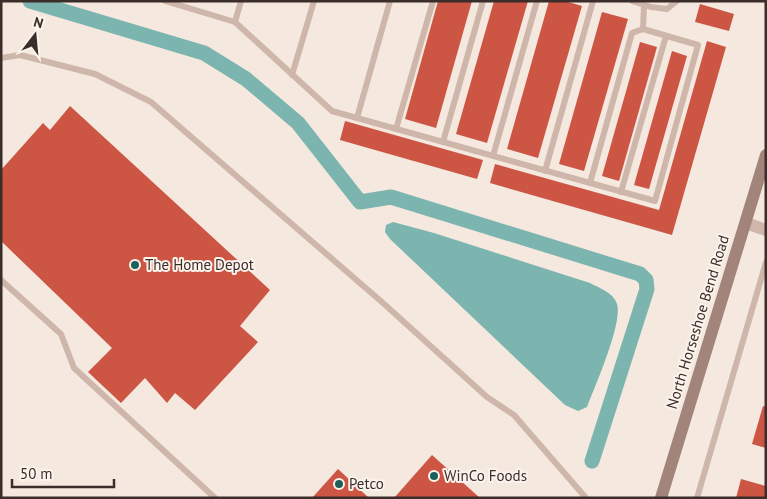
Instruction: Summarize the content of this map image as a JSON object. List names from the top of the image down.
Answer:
{
  "streets": {
    "street": ["North Horseshoe Bend Road"]
  },
  "places": ["The Home Depot", "WinCo Foods", "Petco"],
  "scale_bar": "50 m",
  "north": "top"
}
